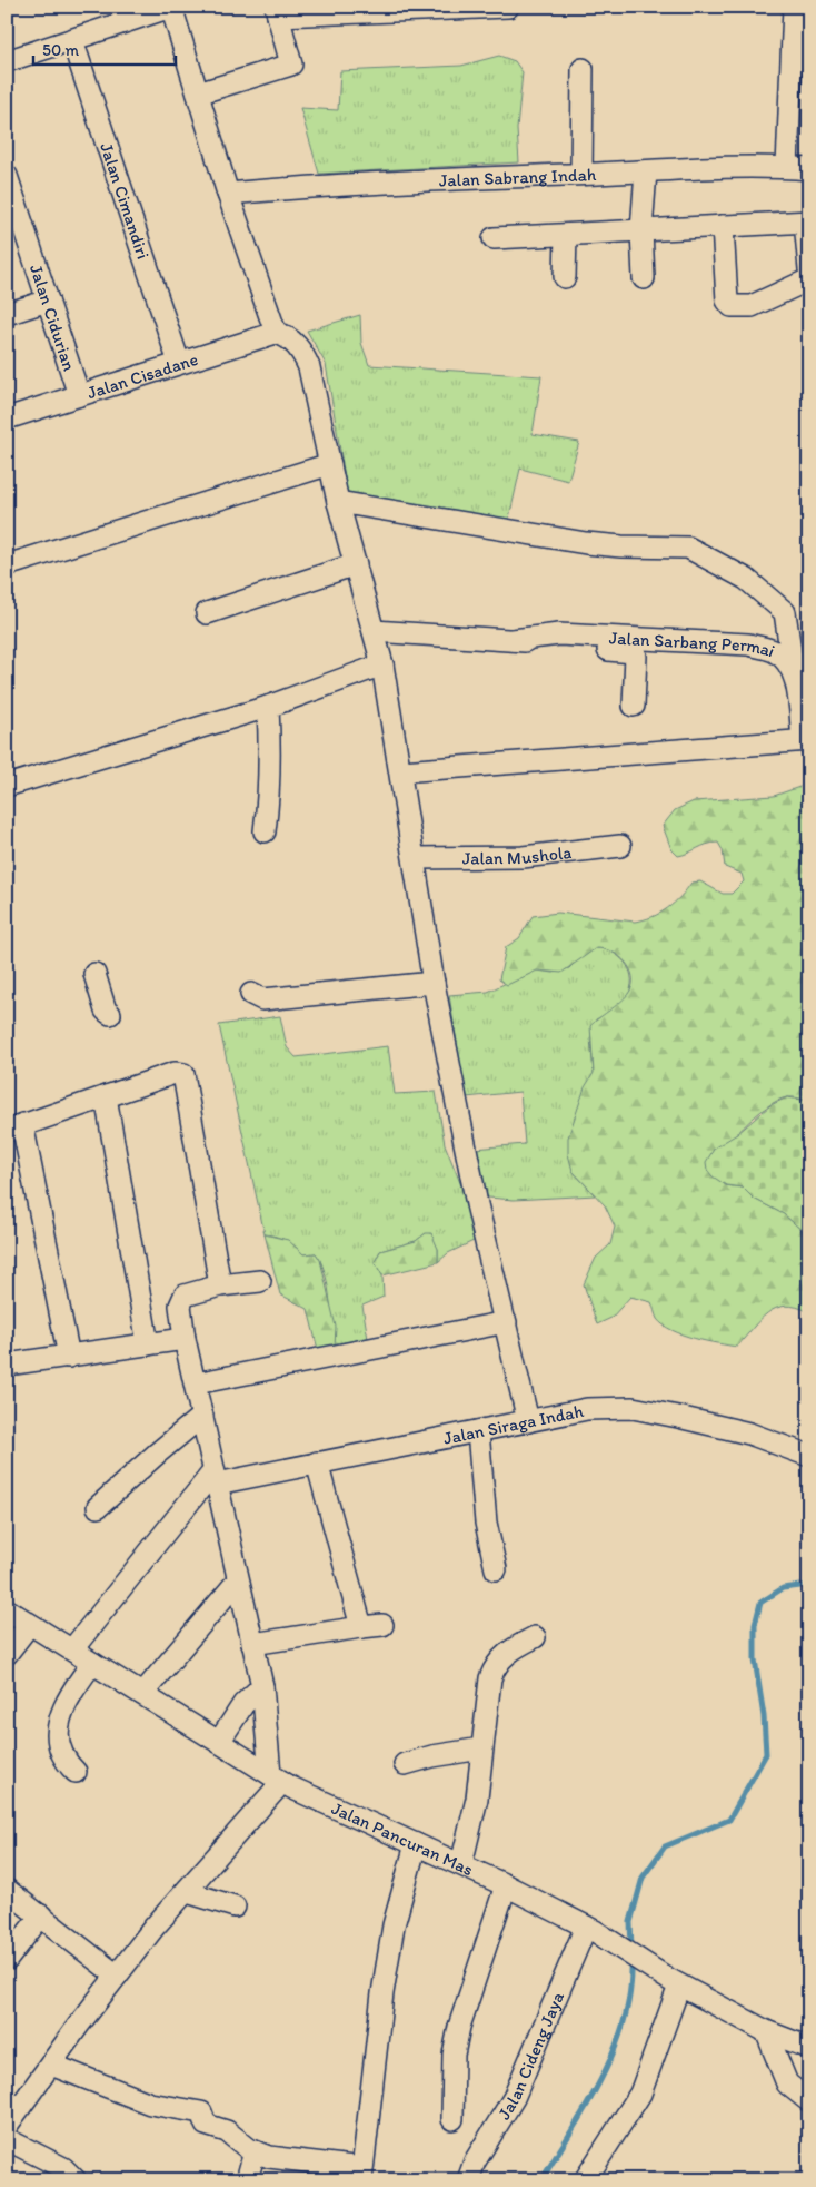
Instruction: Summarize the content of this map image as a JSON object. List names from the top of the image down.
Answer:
{
  "streets": {
    "street": [
      "Jalan Sabrang Indah",
      "Jalan Cimandiri",
      "Jalan Cidurian",
      "Jalan Cisadane",
      "Jalan Sarbang Permai",
      "Jalan Mushola",
      "Jalan Siraga Indah",
      "Jalan Pancuran Mas",
      "Jalan Cideng Jaya"
    ]
  },
  "crossings": [
    ["Jalan Cimandiri", "Jalan Cisadane"],
    ["Jalan Cidurian", "Jalan Cisadane"],
    ["Jalan Pancuran Mas", "Jalan Cideng Jaya"]
  ],
  "scale_bar": "50 m"
}
